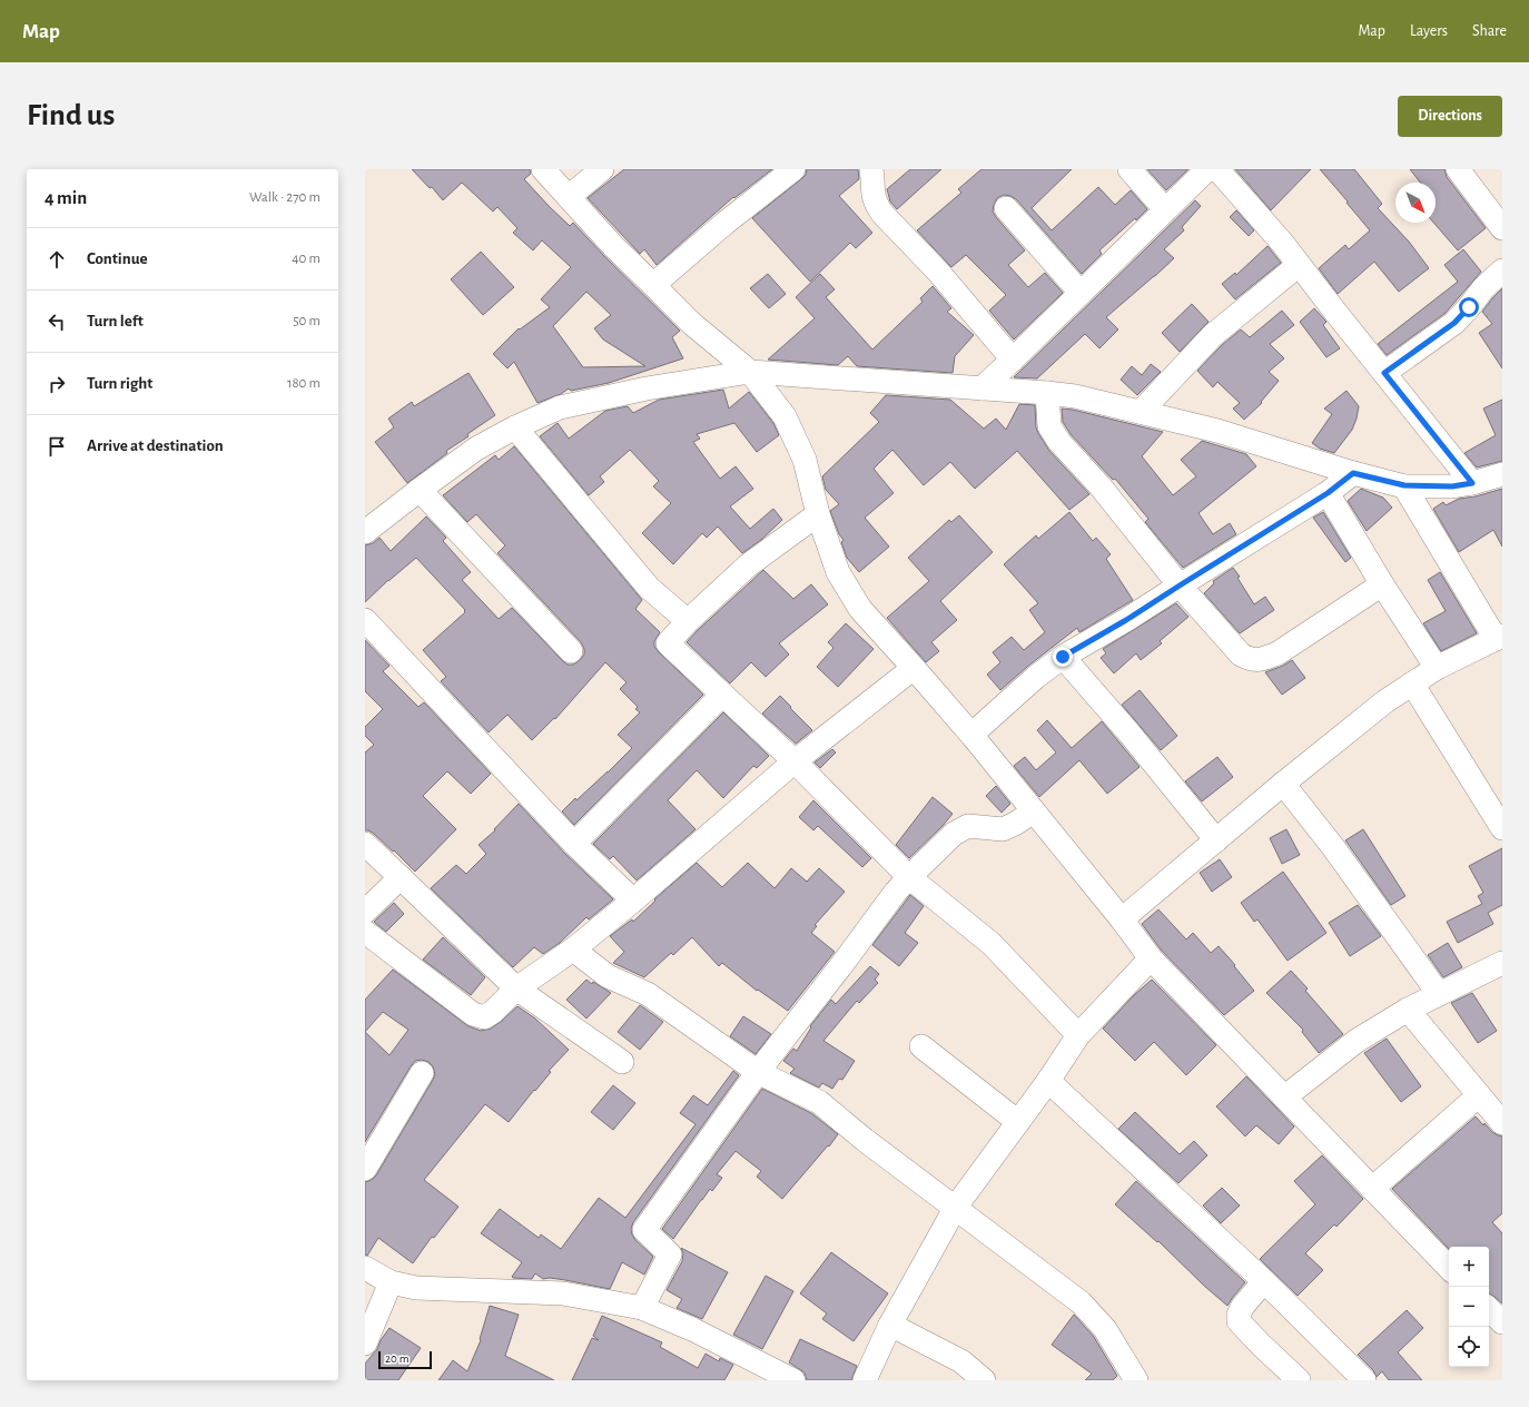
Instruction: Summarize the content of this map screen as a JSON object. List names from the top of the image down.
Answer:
{
  "scale_bar": "20 m",
  "north": "bottom right",
  "page": {
    "header": "Map",
    "nav": ["Map", "Layers", "Share"],
    "buttons": "Directions",
    "title": "Find us",
    "heading": ["4 min", "Walk · 270 m"],
    "list": [
      ["Continue", "40 m"],
      ["Turn left", "50 m"],
      ["Turn right", "180 m"],
      "Arrive at destination"
    ],
    "map_buttons": ["+", "−"],
    "scale": "20 m"
  }
}
